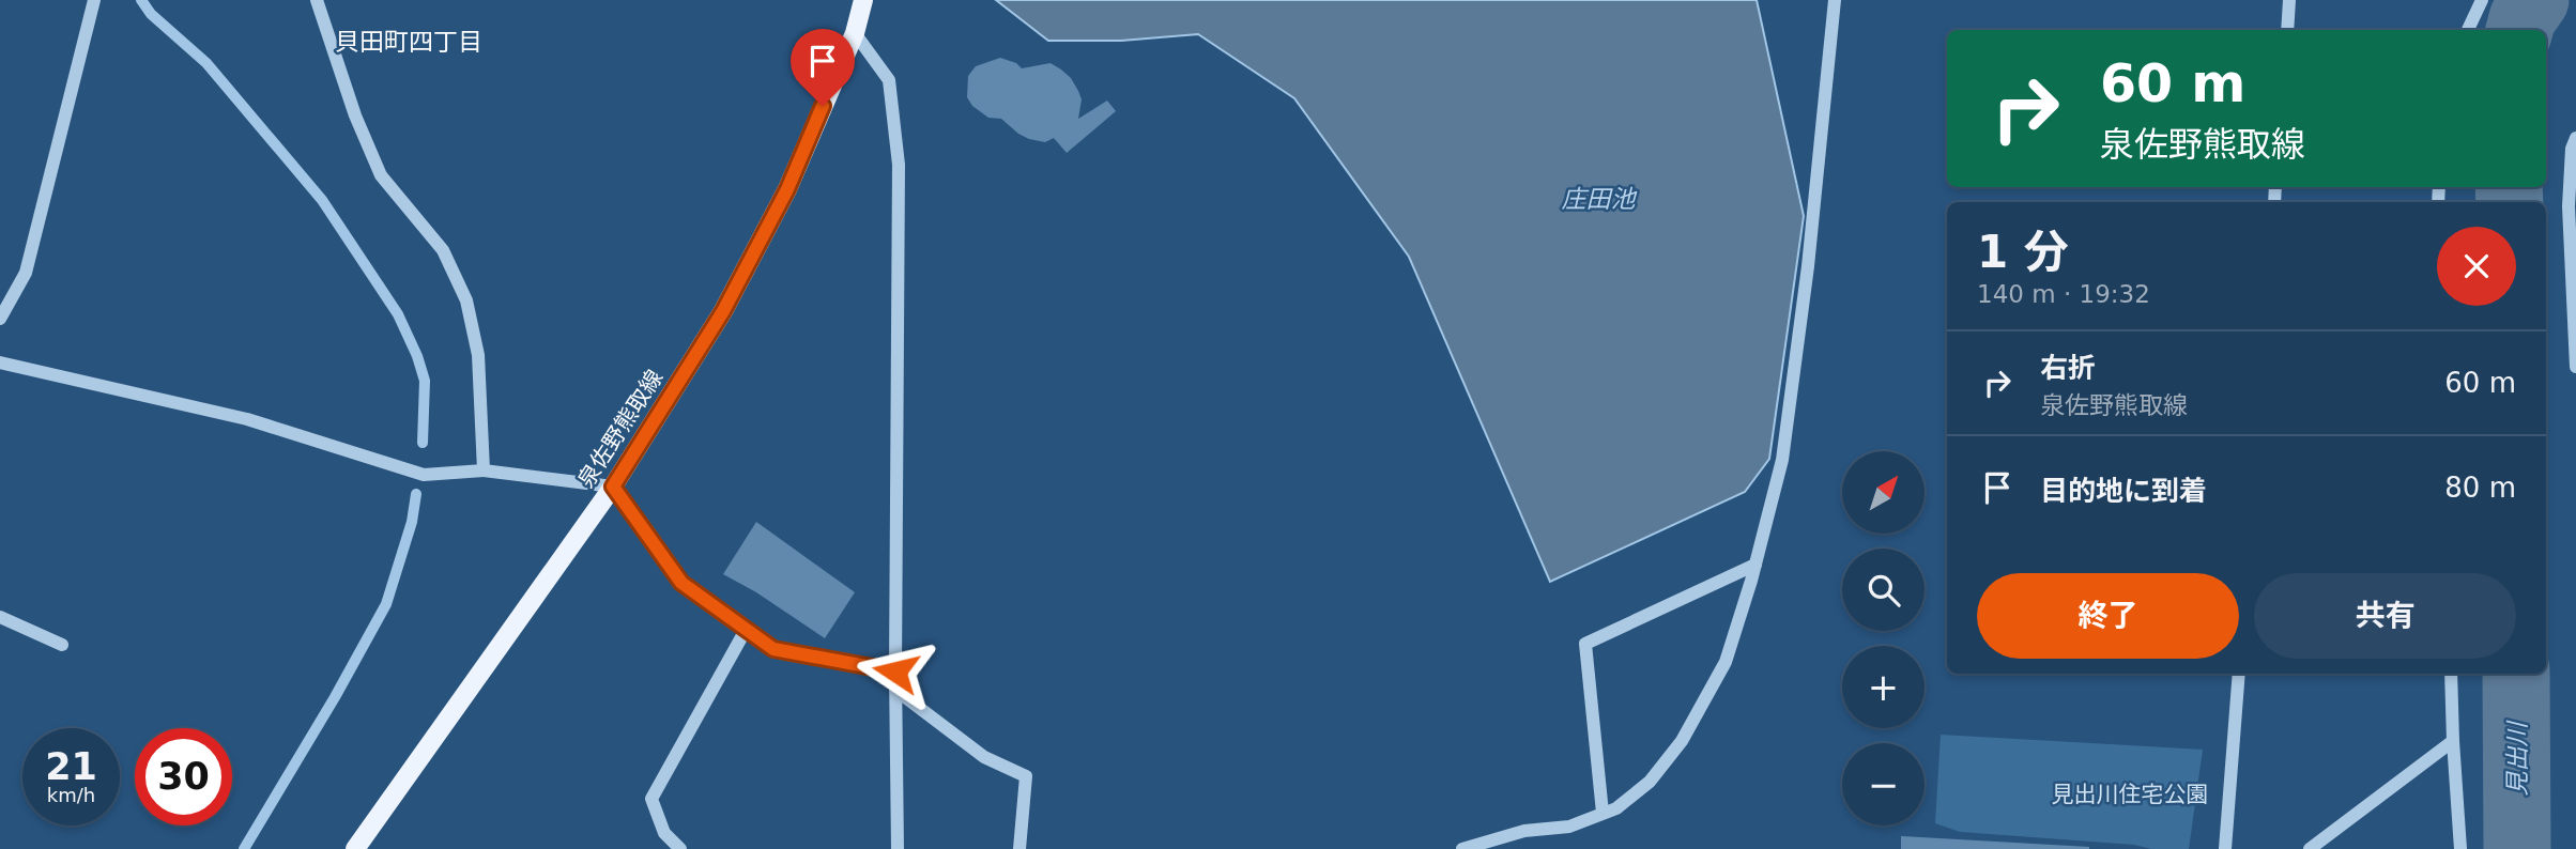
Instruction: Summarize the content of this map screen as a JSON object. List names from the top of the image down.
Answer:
{
  "streets": {
    "main road": ["泉佐野熊取線"]
  },
  "districts": ["貝田町四丁目"],
  "water": ["庄田池", "見出川"],
  "parks": ["見出川住宅公園"],
  "north": "top right",
  "page": {
    "turn": ["60 m", "泉佐野熊取線"],
    "heading": ["1 分", "140 m · 19:32"],
    "list": [
      {
        "name": "右折",
        "note": "泉佐野熊取線",
        "value": "60 m"
      },
      {
        "name": "目的地に到着",
        "value": "80 m"
      }
    ],
    "map_buttons": ["+", "−"],
    "buttons": ["終了", "共有"],
    "speed": "21 km/h",
    "limit": "30"
  }
}
